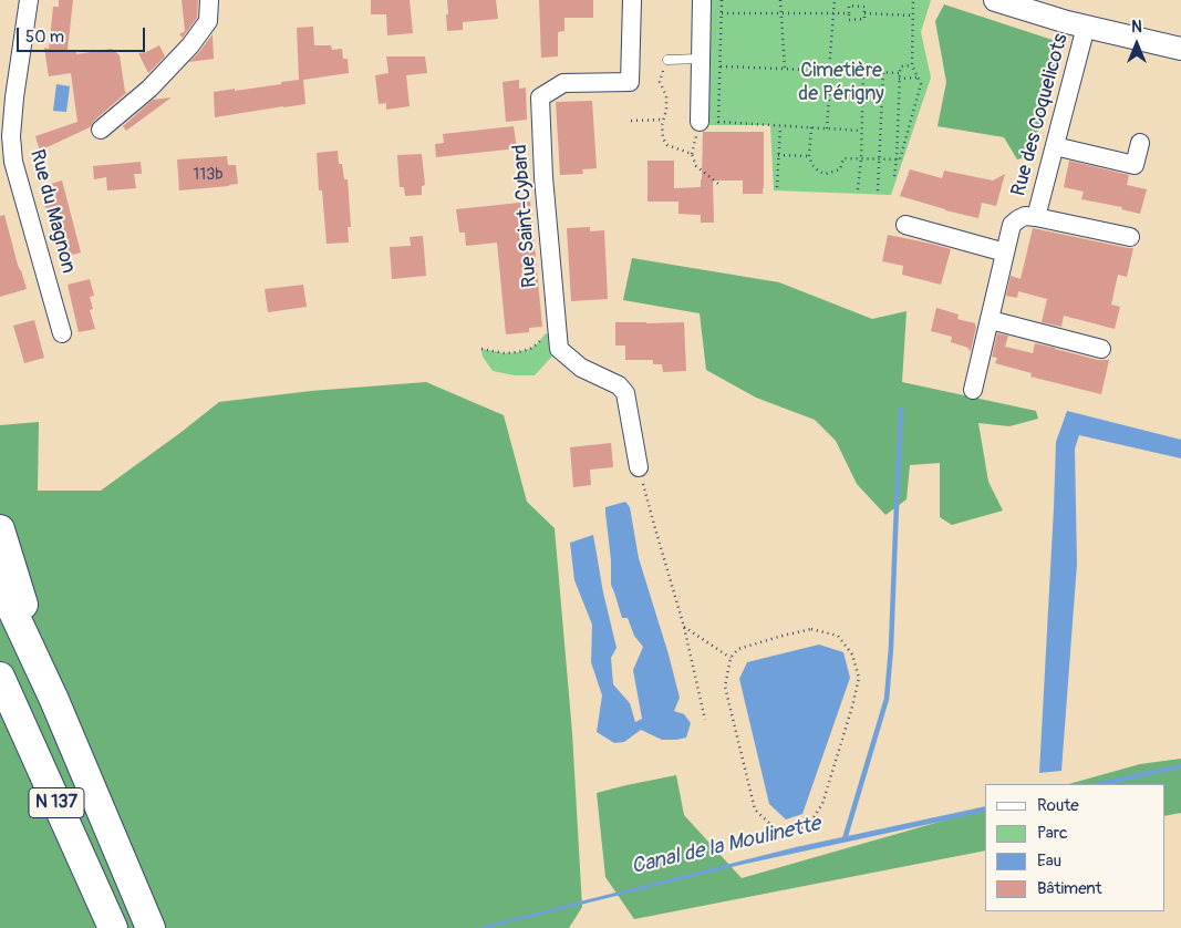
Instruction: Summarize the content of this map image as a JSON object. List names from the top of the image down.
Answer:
{
  "streets": {
    "highway": ["N 137"],
    "street": ["Rue des Coquelicots", "Rue du Magnon", "Rue Saint-Cybard"]
  },
  "water": ["Canal de la Moulinette"],
  "parks": ["Cimetière de Périgny"],
  "house_numbers": ["113b"],
  "legend": [
    "Route",
    "Parc",
    "Eau",
    "Bâtiment"
  ],
  "scale_bar": "50 m",
  "north": "top"
}
